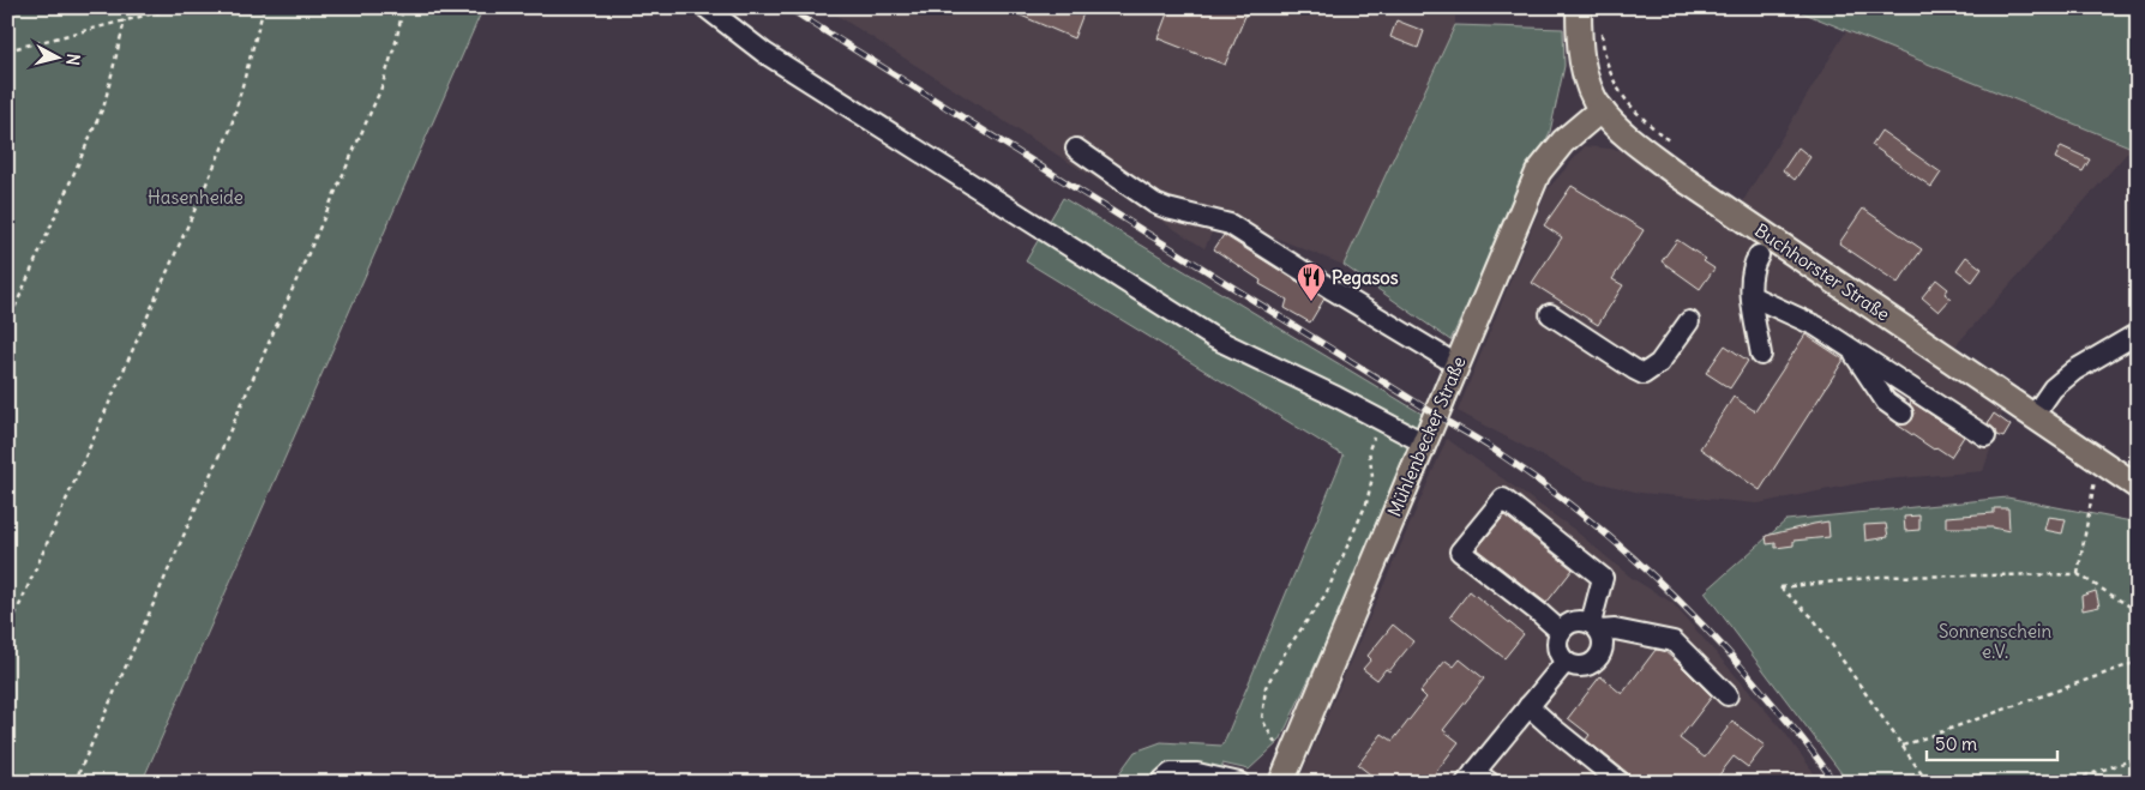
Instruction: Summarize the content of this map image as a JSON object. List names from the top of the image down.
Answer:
{
  "streets": {
    "main road": ["Buchhorster Straße", "Mühlenbecker Straße"]
  },
  "crossings": [
    ["Buchhorster Straße", "Mühlenbecker Straße"]
  ],
  "parks": ["Hasenheide", "Sonnenschein e.V."],
  "places": {
    "restaurant": ["Pegasos"]
  },
  "scale_bar": "50 m",
  "north": "right"
}
